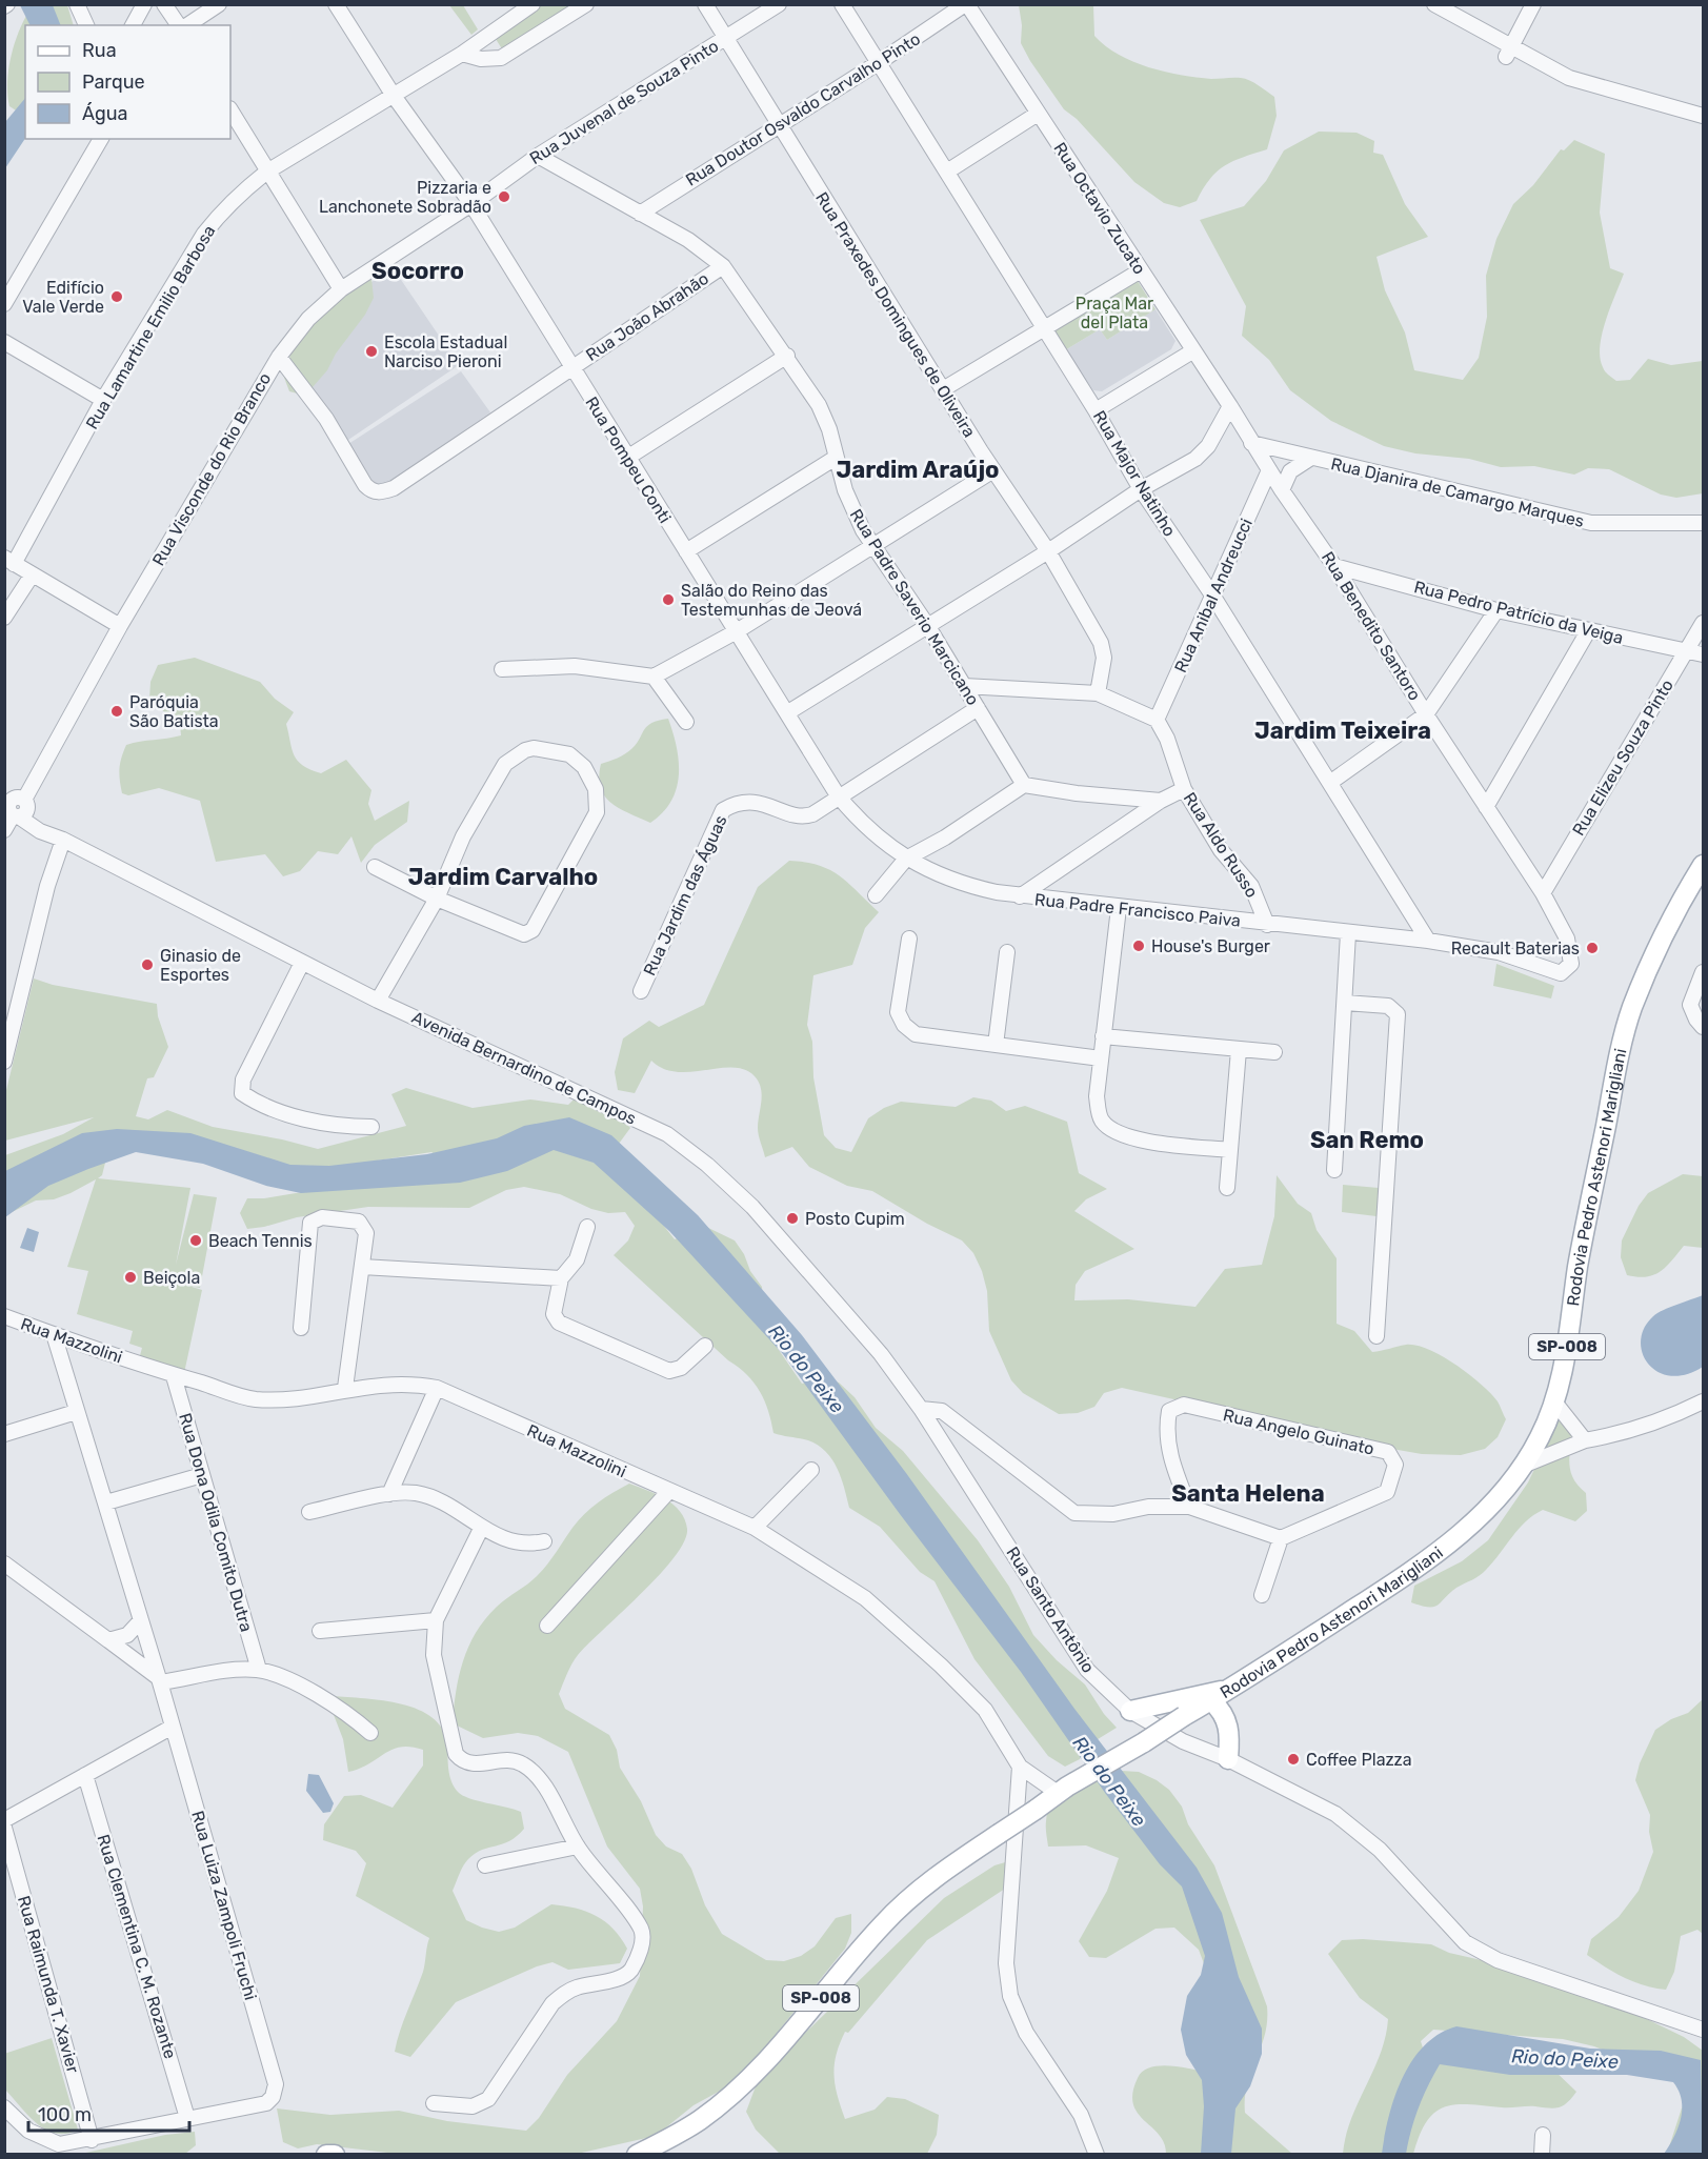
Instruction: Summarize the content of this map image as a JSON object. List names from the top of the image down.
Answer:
{
  "streets": {
    "main road": ["Rodovia Pedro Astenori Marigliani", "SP-008"],
    "street": [
      "Rua Juvenal de Souza Pinto",
      "Rua Doutor Osvaldo Carvalho Pinto",
      "Rua Octavio Zucato",
      "Rua Praxedes Domingues de Oliveira",
      "Rua João Abrahão",
      "Rua Lamartine Emilio Barbosa",
      "Rua Pompeu Conti",
      "Rua Visconde do Rio Branco",
      "Rua Major Natinho",
      "Rua Djanira de Camargo Marques",
      "Rua Anibal Andreucci",
      "Rua Padre Saverio Marcicano",
      "Rua Pedro Patrício da Veiga",
      "Rua Benedito Santoro",
      "Rua Elizeu Souza Pinto",
      "Rua Aldo Russo",
      "Rua Jardim das Águas",
      "Rua Padre Francisco Paiva",
      "Avenida Bernardino de Campos",
      "Rua Mazzolini",
      "Rua Angelo Guinato",
      "Rua Dona Odila Comito Dutra",
      "Rua Santo Antônio",
      "Rua Luiza Zampoli Fruchi",
      "Rua Clementina C. M. Rozante",
      "Rua Raimunda T. Xavier"
    ]
  },
  "crossings": [
    ["Rua Juvenal de Souza Pinto", "Rua Praxedes Domingues de Oliveira"],
    ["Rua Juvenal de Souza Pinto", "Rua Pompeu Conti"],
    ["Rua Juvenal de Souza Pinto", "Rua Visconde do Rio Branco"],
    ["Rua Juvenal de Souza Pinto", "Rua Padre Saverio Marcicano"],
    ["Rua Doutor Osvaldo Carvalho Pinto", "Rua Octavio Zucato"],
    ["Rua Doutor Osvaldo Carvalho Pinto", "Rua Praxedes Domingues de Oliveira"],
    ["Rua Doutor Osvaldo Carvalho Pinto", "Rua Major Natinho"],
    ["Rua Doutor Osvaldo Carvalho Pinto", "Rua Padre Saverio Marcicano"],
    ["Rua Octavio Zucato", "Rua Djanira de Camargo Marques"],
    ["Rua Octavio Zucato", "Rua Benedito Santoro"],
    ["Rua João Abrahão", "Rua Pompeu Conti"],
    ["Rua João Abrahão", "Rua Visconde do Rio Branco"],
    ["Rua João Abrahão", "Rua Padre Saverio Marcicano"],
    ["Rua Lamartine Emilio Barbosa", "Rua Pompeu Conti"],
    ["Rua Pompeu Conti", "Rua Visconde do Rio Branco"],
    ["Rua Pompeu Conti", "Rua Padre Francisco Paiva"],
    ["Rua Visconde do Rio Branco", "Avenida Bernardino de Campos"],
    ["Rua Major Natinho", "Rua Anibal Andreucci"],
    ["Rua Major Natinho", "Rua Padre Francisco Paiva"],
    ["Rua Djanira de Camargo Marques", "Rua Benedito Santoro"],
    ["Rua Anibal Andreucci", "Rua Benedito Santoro"],
    ["Rua Anibal Andreucci", "Rua Aldo Russo"],
    ["Rua Pedro Patrício da Veiga", "Rua Benedito Santoro"],
    ["Rua Pedro Patrício da Veiga", "Rua Elizeu Souza Pinto"],
    ["Rua Benedito Santoro", "Rua Elizeu Souza Pinto"],
    ["Rua Benedito Santoro", "Rua Padre Francisco Paiva"],
    ["Rua Aldo Russo", "Rua Padre Francisco Paiva"],
    ["Rua Jardim das Águas", "Rua Padre Francisco Paiva"],
    ["Avenida Bernardino de Campos", "Rua Santo Antônio"],
    ["Rodovia Pedro Astenori Marigliani", "Rua Mazzolini"],
    ["Rua Mazzolini", "Rua Dona Odila Comito Dutra"],
    ["Rua Mazzolini", "Rua Luiza Zampoli Fruchi"],
    ["Rua Luiza Zampoli Fruchi", "Rua Clementina C. M. Rozante"]
  ],
  "districts": [
    "Socorro",
    "Jardim Araújo",
    "Jardim Teixeira",
    "Jardim Carvalho",
    "San Remo",
    "Santa Helena"
  ],
  "water": ["Rio do Peixe"],
  "parks": ["Praça Mar del Plata"],
  "places": [
    "Pizzaria e Lanchonete Sobradão",
    "Edifício Vale Verde",
    "Escola Estadual Narciso Pieroni",
    "Salão do Reino das Testemunhas de Jeová",
    "Paróquia São Batista",
    "House's Burger",
    "Recault Baterias",
    "Ginasio de Esportes",
    "Posto Cupim",
    "Beach Tennis",
    "Beiçola",
    "Coffee Plazza"
  ],
  "legend": ["Rua", "Parque", "Água"],
  "scale_bar": "100 m"
}
